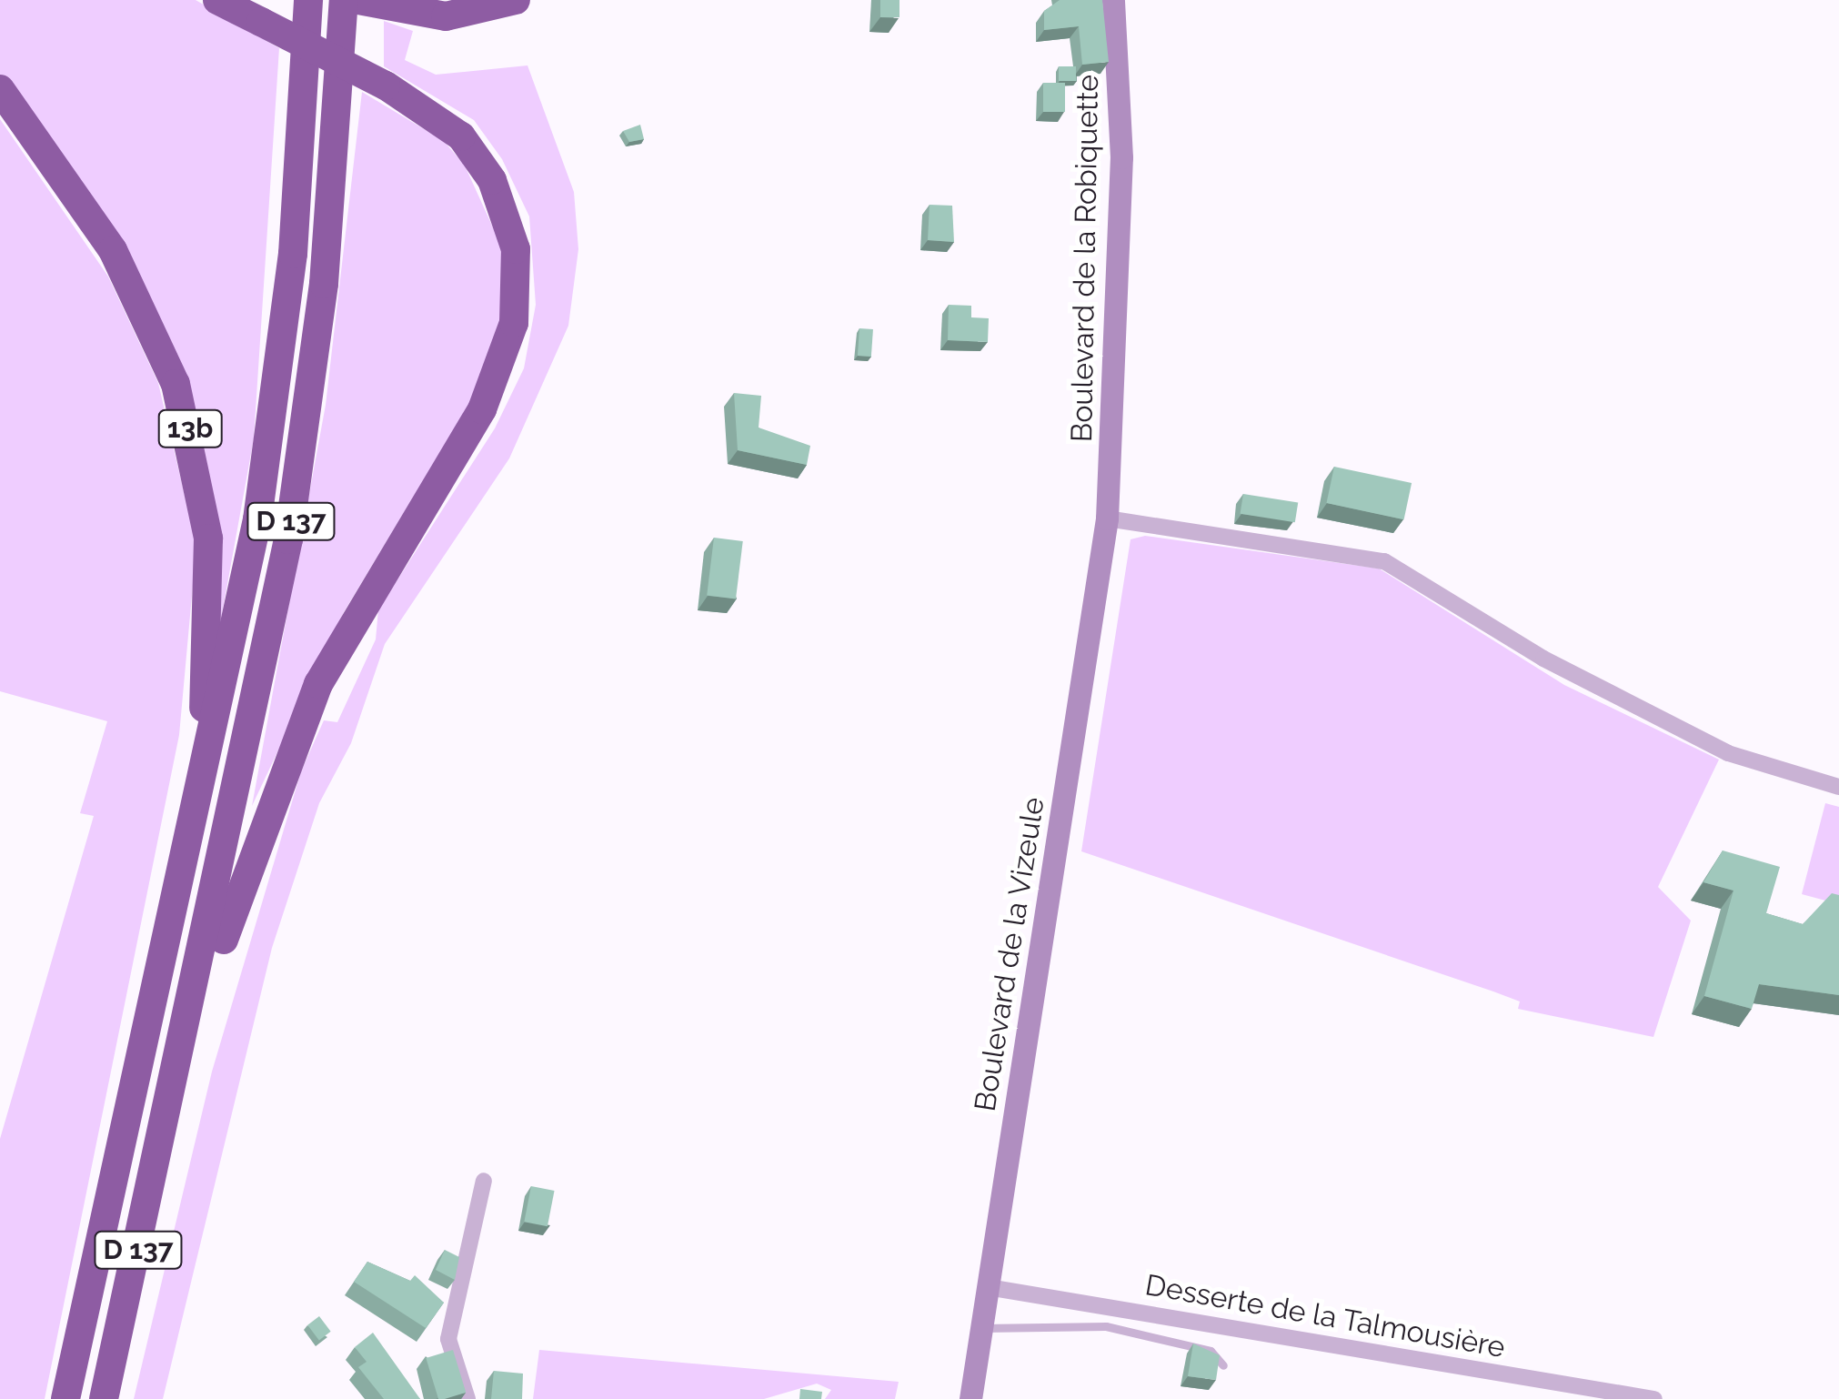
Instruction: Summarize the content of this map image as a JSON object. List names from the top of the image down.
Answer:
{
  "streets": {
    "highway": ["13b", "D 137"],
    "main road": ["Boulevard de la Robiquette", "Boulevard de la Vizeule"],
    "street": ["Desserte de la Talmousière"]
  },
  "crossings": [
    ["Boulevard de la Robiquette", "Boulevard de la Vizeule"],
    ["13b", "D 137"],
    ["Boulevard de la Vizeule", "Desserte de la Talmousière"]
  ]
}
